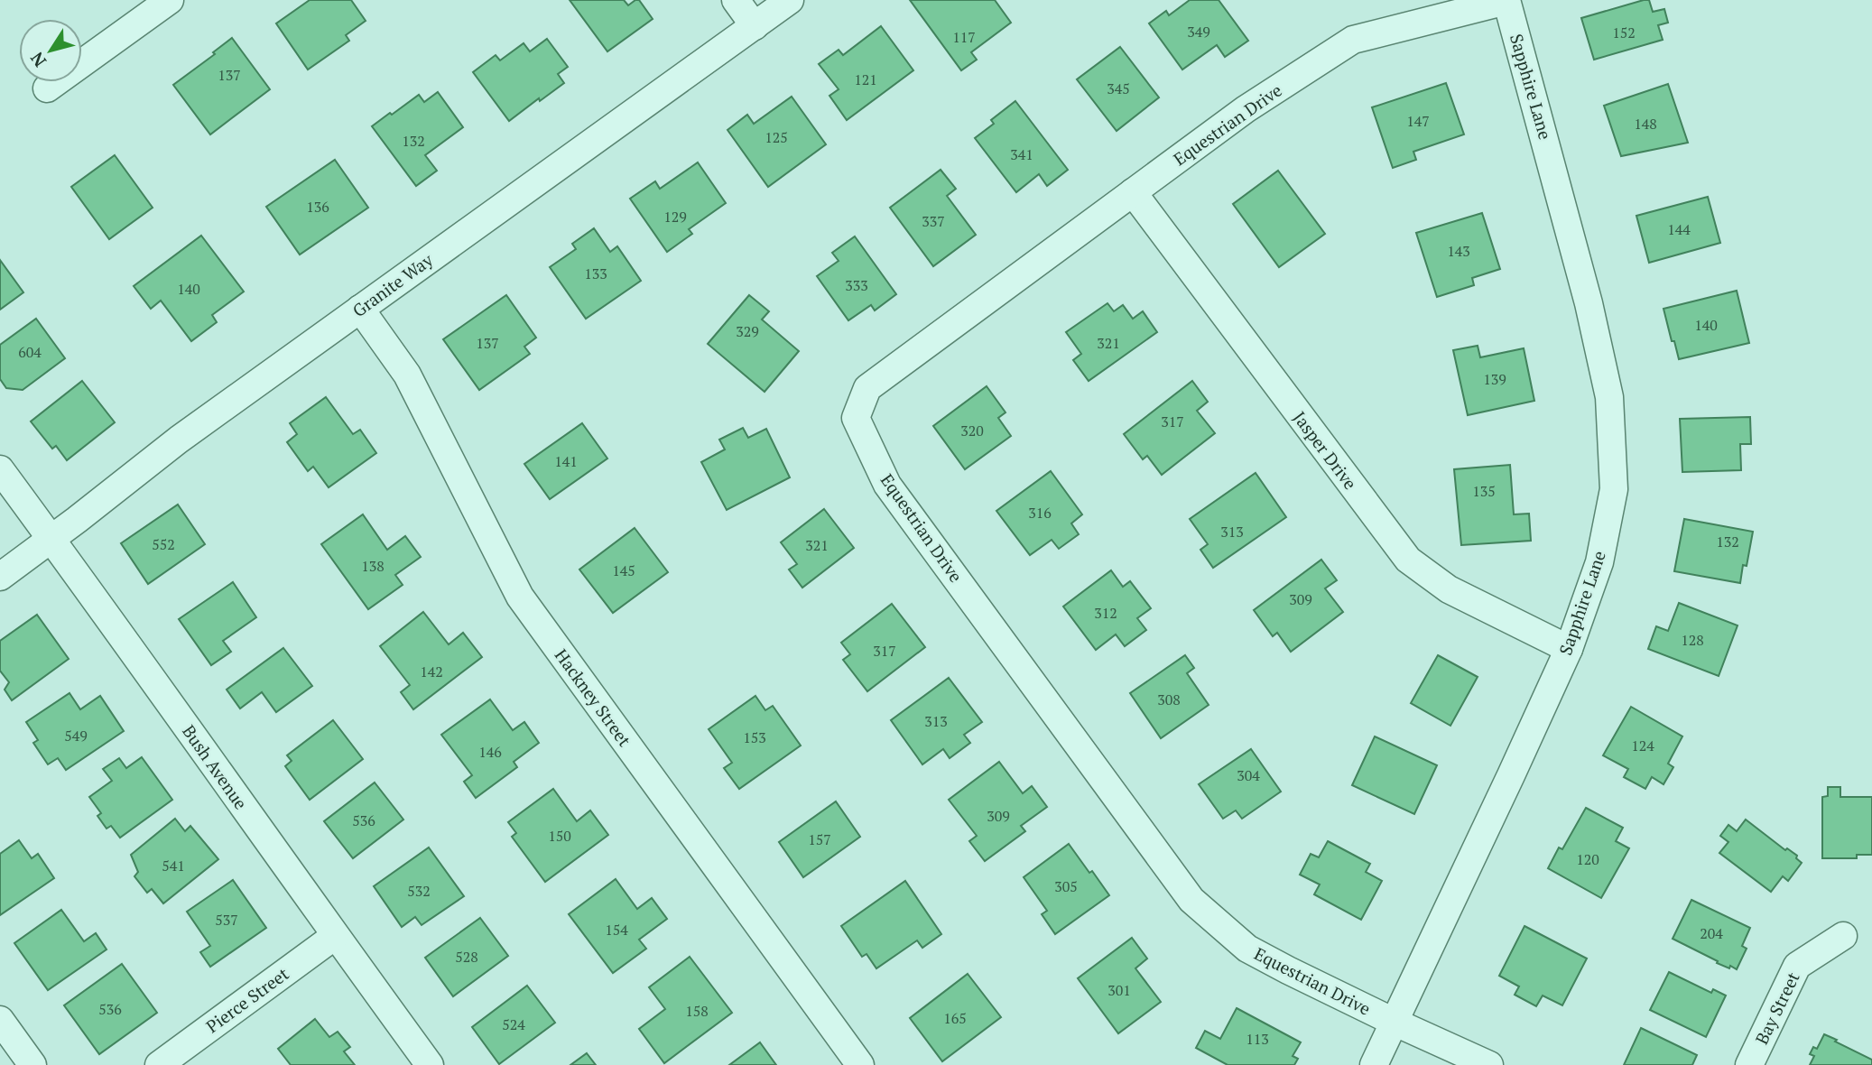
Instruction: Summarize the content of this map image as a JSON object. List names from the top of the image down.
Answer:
{
  "streets": {
    "street": [
      "Sapphire Lane",
      "Equestrian Drive",
      "Granite Way",
      "Jasper Drive",
      "Hackney Street",
      "Bush Avenue",
      "Pierce Street",
      "Bay Street"
    ]
  },
  "crossings": [
    ["Sapphire Lane", "Equestrian Drive"],
    ["Sapphire Lane", "Jasper Drive"],
    ["Equestrian Drive", "Jasper Drive"],
    ["Granite Way", "Hackney Street"],
    ["Granite Way", "Bush Avenue"],
    ["Bush Avenue", "Pierce Street"]
  ],
  "house_numbers": [
    "349",
    "152",
    "117",
    "137",
    "121",
    "345",
    "147",
    "148",
    "125",
    "132",
    "341",
    "136",
    "129",
    "337",
    "144",
    "143",
    "133",
    "333",
    "140",
    "140",
    "329",
    "137",
    "321",
    "604",
    "139",
    "317",
    "320",
    "141",
    "135",
    "316",
    "313",
    "132",
    "552",
    "321",
    "138",
    "145",
    "309",
    "312",
    "128",
    "317",
    "142",
    "308",
    "313",
    "549",
    "153",
    "124",
    "146",
    "304",
    "309",
    "536",
    "150",
    "157",
    "120",
    "541",
    "305",
    "532",
    "537",
    "154",
    "204",
    "528",
    "301",
    "536",
    "158",
    "165",
    "524",
    "113"
  ],
  "north": "bottom left"
}
